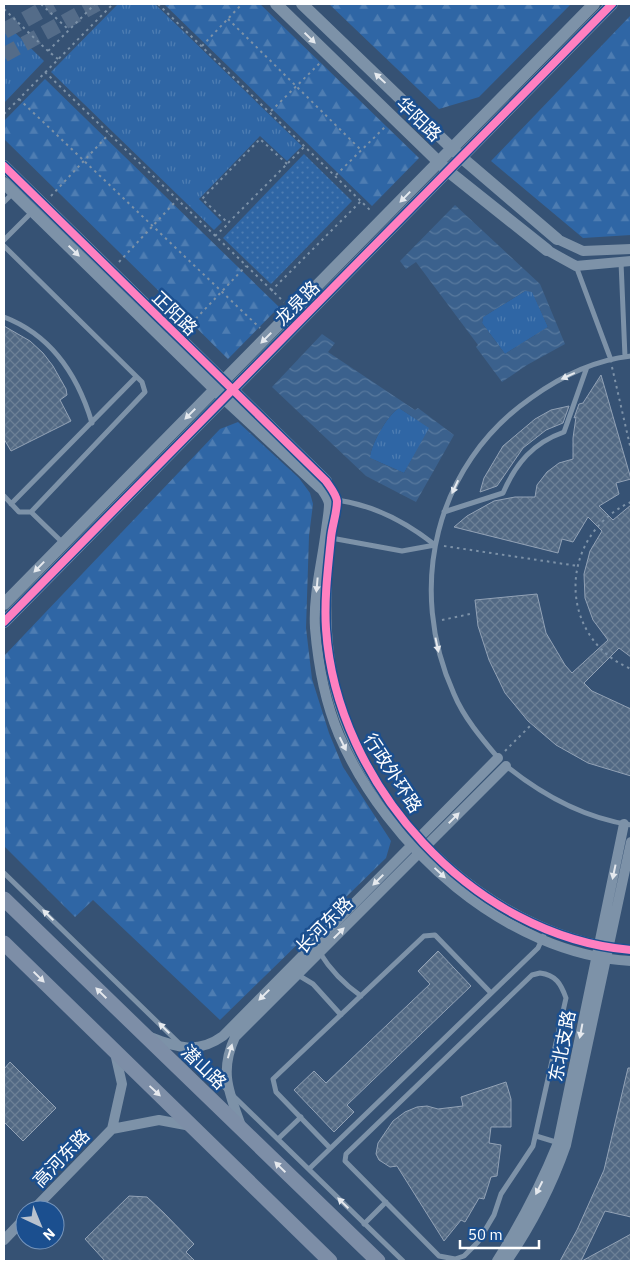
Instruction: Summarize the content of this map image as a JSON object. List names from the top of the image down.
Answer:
{
  "streets": {
    "main road": ["潜山路"],
    "street": [
      "华阳路",
      "龙泉路",
      "正阳路",
      "行政外环路",
      "长河东路",
      "东北支路",
      "高河东路"
    ]
  },
  "crossings": [
    ["华阳路", "龙泉路"],
    ["龙泉路", "正阳路"],
    ["正阳路", "行政外环路"],
    ["行政外环路", "长河东路"],
    ["行政外环路", "东北支路"],
    ["长河东路", "潜山路"]
  ],
  "scale_bar": "50 m",
  "north": "bottom right"
}
